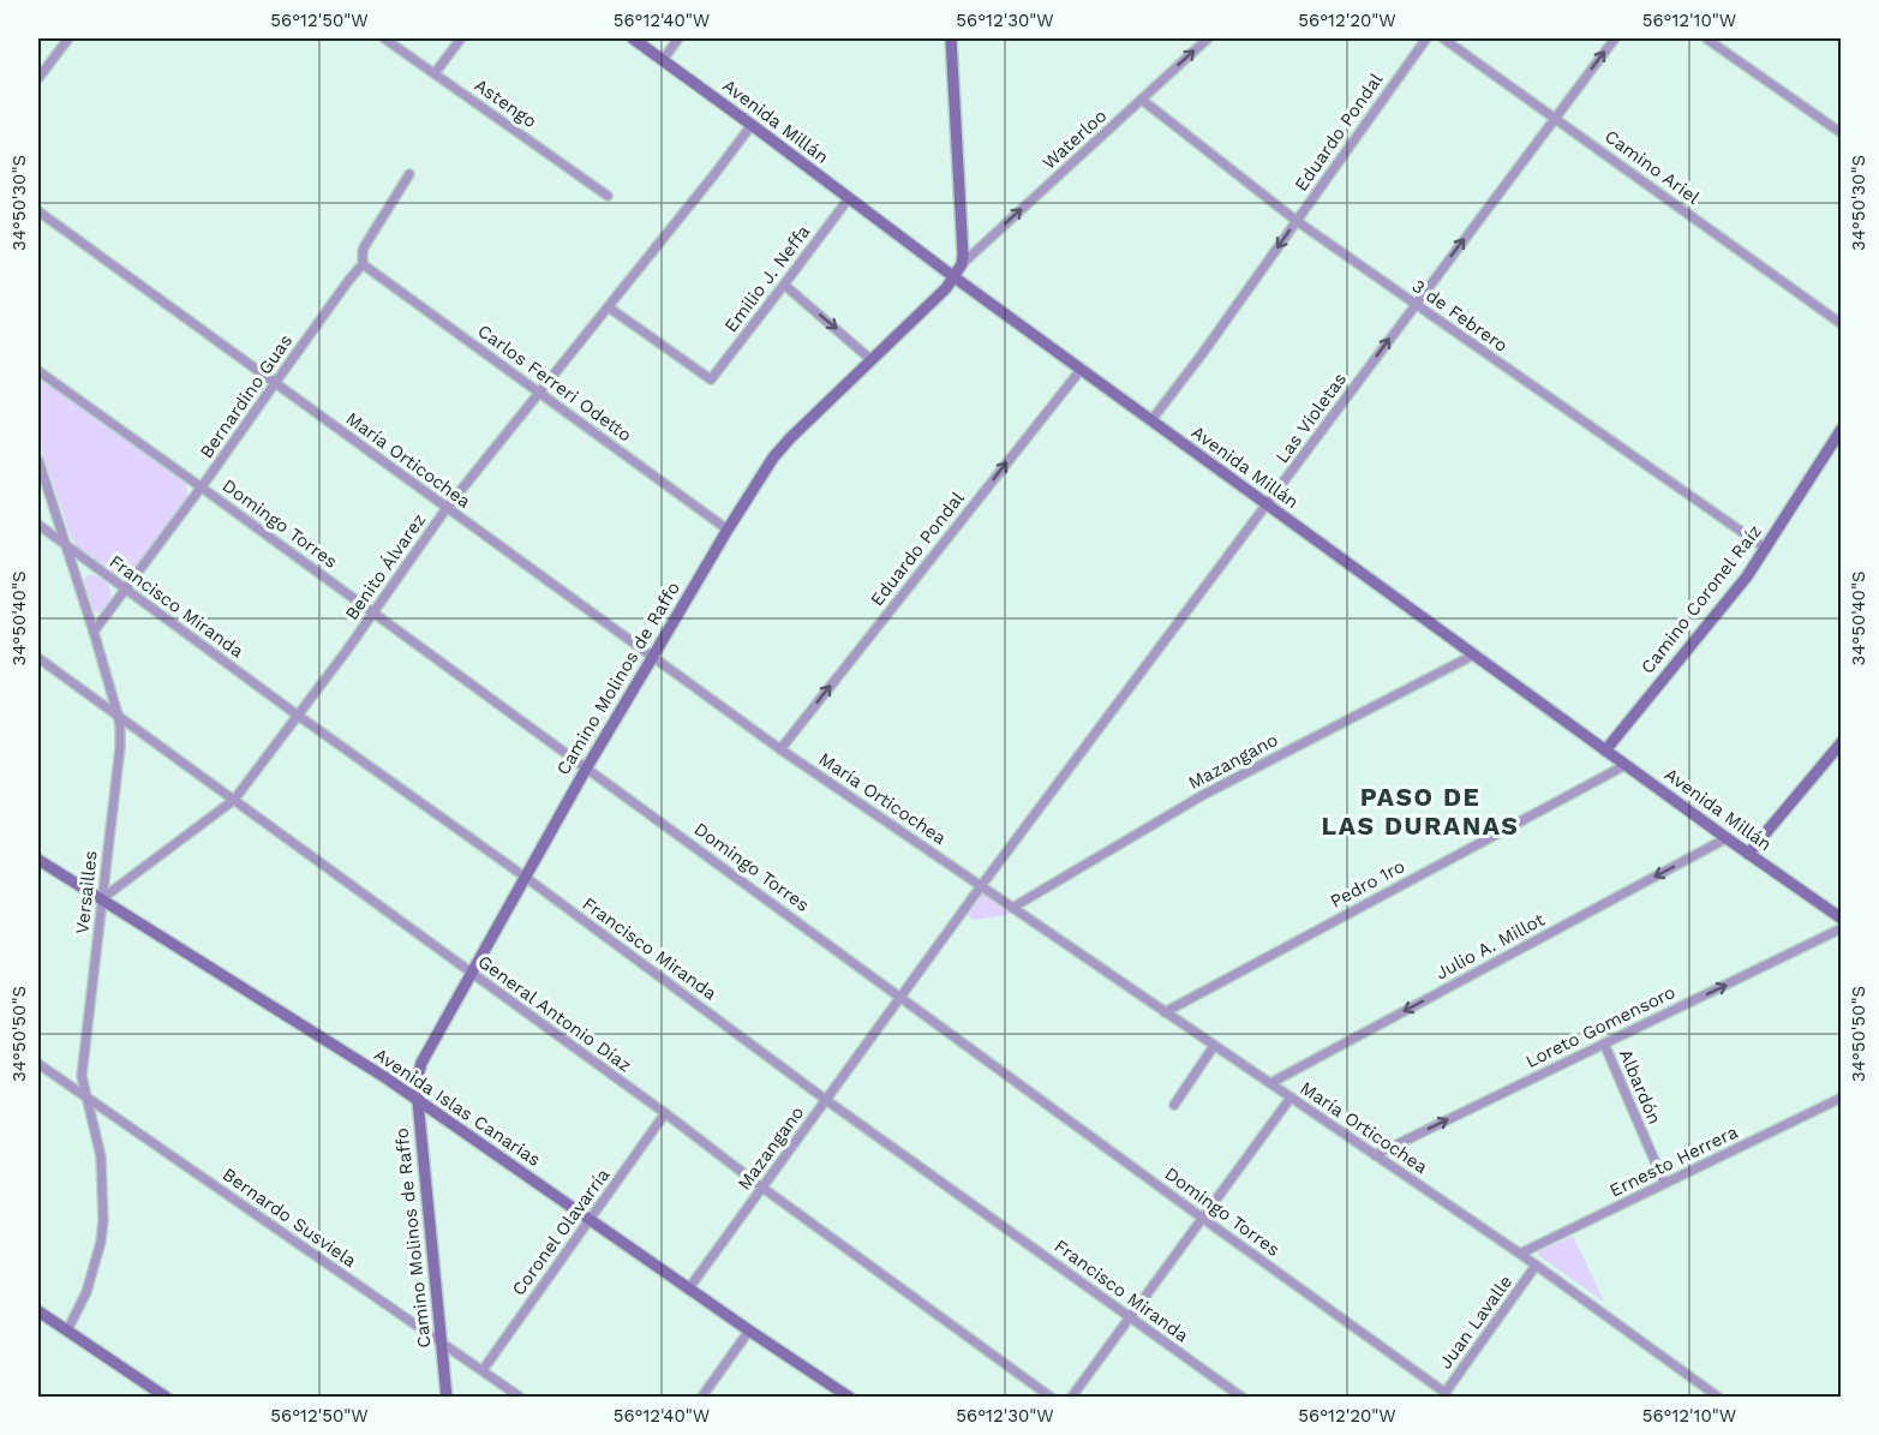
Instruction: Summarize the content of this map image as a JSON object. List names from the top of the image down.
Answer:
{
  "streets": {
    "street": [
      "Astengo",
      "Avenida Millán",
      "Eduardo Pondal",
      "Waterloo",
      "Camino Ariel",
      "Emilio J. Neffa",
      "3 de Febrero",
      "Carlos Ferreri Odetto",
      "Bernardino Guas",
      "Las Violetas",
      "María Orticochea",
      "Domingo Torres",
      "Benito Álvarez",
      "Camino Coronel Raíz",
      "Francisco Miranda",
      "Camino Molinos de Raffo",
      "Mazangano",
      "Pedro 1ro",
      "Versailles",
      "Julio A. Millot",
      "General Antonio Díaz",
      "Loreto Gomensoro",
      "Albardón",
      "Avenida Islas Canarias",
      "Ernesto Herrera",
      "Bernardo Susviela",
      "Coronel Olavarría",
      "Juan Lavalle"
    ]
  },
  "crossings": [
    ["Avenida Millán", "Eduardo Pondal"],
    ["Avenida Millán", "Emilio J. Neffa"],
    ["Avenida Millán", "Las Violetas"],
    ["Avenida Millán", "Benito Álvarez"],
    ["Avenida Millán", "Camino Coronel Raíz"],
    ["Avenida Millán", "Camino Molinos de Raffo"],
    ["Avenida Millán", "Mazangano"],
    ["Avenida Millán", "Pedro 1ro"],
    ["Avenida Millán", "Julio A. Millot"],
    ["Eduardo Pondal", "3 de Febrero"],
    ["Eduardo Pondal", "María Orticochea"],
    ["Waterloo", "3 de Febrero"],
    ["Waterloo", "Camino Molinos de Raffo"],
    ["Camino Ariel", "Las Violetas"],
    ["Emilio J. Neffa", "Benito Álvarez"],
    ["3 de Febrero", "Las Violetas"],
    ["3 de Febrero", "Camino Coronel Raíz"],
    ["Carlos Ferreri Odetto", "Bernardino Guas"],
    ["Carlos Ferreri Odetto", "Benito Álvarez"],
    ["Carlos Ferreri Odetto", "Camino Molinos de Raffo"],
    ["Bernardino Guas", "María Orticochea"],
    ["Bernardino Guas", "Domingo Torres"],
    ["Bernardino Guas", "Francisco Miranda"],
    ["Bernardino Guas", "Versailles"],
    ["Las Violetas", "María Orticochea"],
    ["Las Violetas", "Mazangano"],
    ["María Orticochea", "Benito Álvarez"],
    ["María Orticochea", "Camino Molinos de Raffo"],
    ["María Orticochea", "Mazangano"],
    ["María Orticochea", "Pedro 1ro"],
    ["María Orticochea", "Julio A. Millot"],
    ["María Orticochea", "Loreto Gomensoro"],
    ["María Orticochea", "Ernesto Herrera"],
    ["María Orticochea", "Juan Lavalle"],
    ["Domingo Torres", "Benito Álvarez"],
    ["Domingo Torres", "Camino Molinos de Raffo"],
    ["Domingo Torres", "Mazangano"],
    ["Domingo Torres", "Juan Lavalle"],
    ["Benito Álvarez", "Francisco Miranda"],
    ["Benito Álvarez", "Versailles"],
    ["Benito Álvarez", "General Antonio Díaz"],
    ["Benito Álvarez", "Avenida Islas Canarias"],
    ["Francisco Miranda", "Camino Molinos de Raffo"],
    ["Francisco Miranda", "Mazangano"],
    ["Francisco Miranda", "Versailles"],
    ["Camino Molinos de Raffo", "General Antonio Díaz"],
    ["Camino Molinos de Raffo", "Avenida Islas Canarias"],
    ["Camino Molinos de Raffo", "Bernardo Susviela"],
    ["Mazangano", "General Antonio Díaz"],
    ["Mazangano", "Avenida Islas Canarias"],
    ["Versailles", "General Antonio Díaz"],
    ["Versailles", "Avenida Islas Canarias"],
    ["Versailles", "Bernardo Susviela"],
    ["General Antonio Díaz", "Coronel Olavarría"],
    ["Loreto Gomensoro", "Albardón"],
    ["Albardón", "Ernesto Herrera"],
    ["Avenida Islas Canarias", "Coronel Olavarría"],
    ["Bernardo Susviela", "Coronel Olavarría"]
  ],
  "one_way": [
    "Waterloo",
    "Las Violetas",
    "Julio A. Millot",
    "Loreto Gomensoro"
  ],
  "districts": ["PASO DE LAS DURANAS"],
  "coordinates": [
    "56°12'50\"W",
    "56°12'40\"W",
    "56°12'30\"W",
    "56°12'20\"W",
    "56°12'10\"W",
    "34°50'30\"S",
    "34°50'40\"S",
    "34°50'50\"S"
  ]
}
